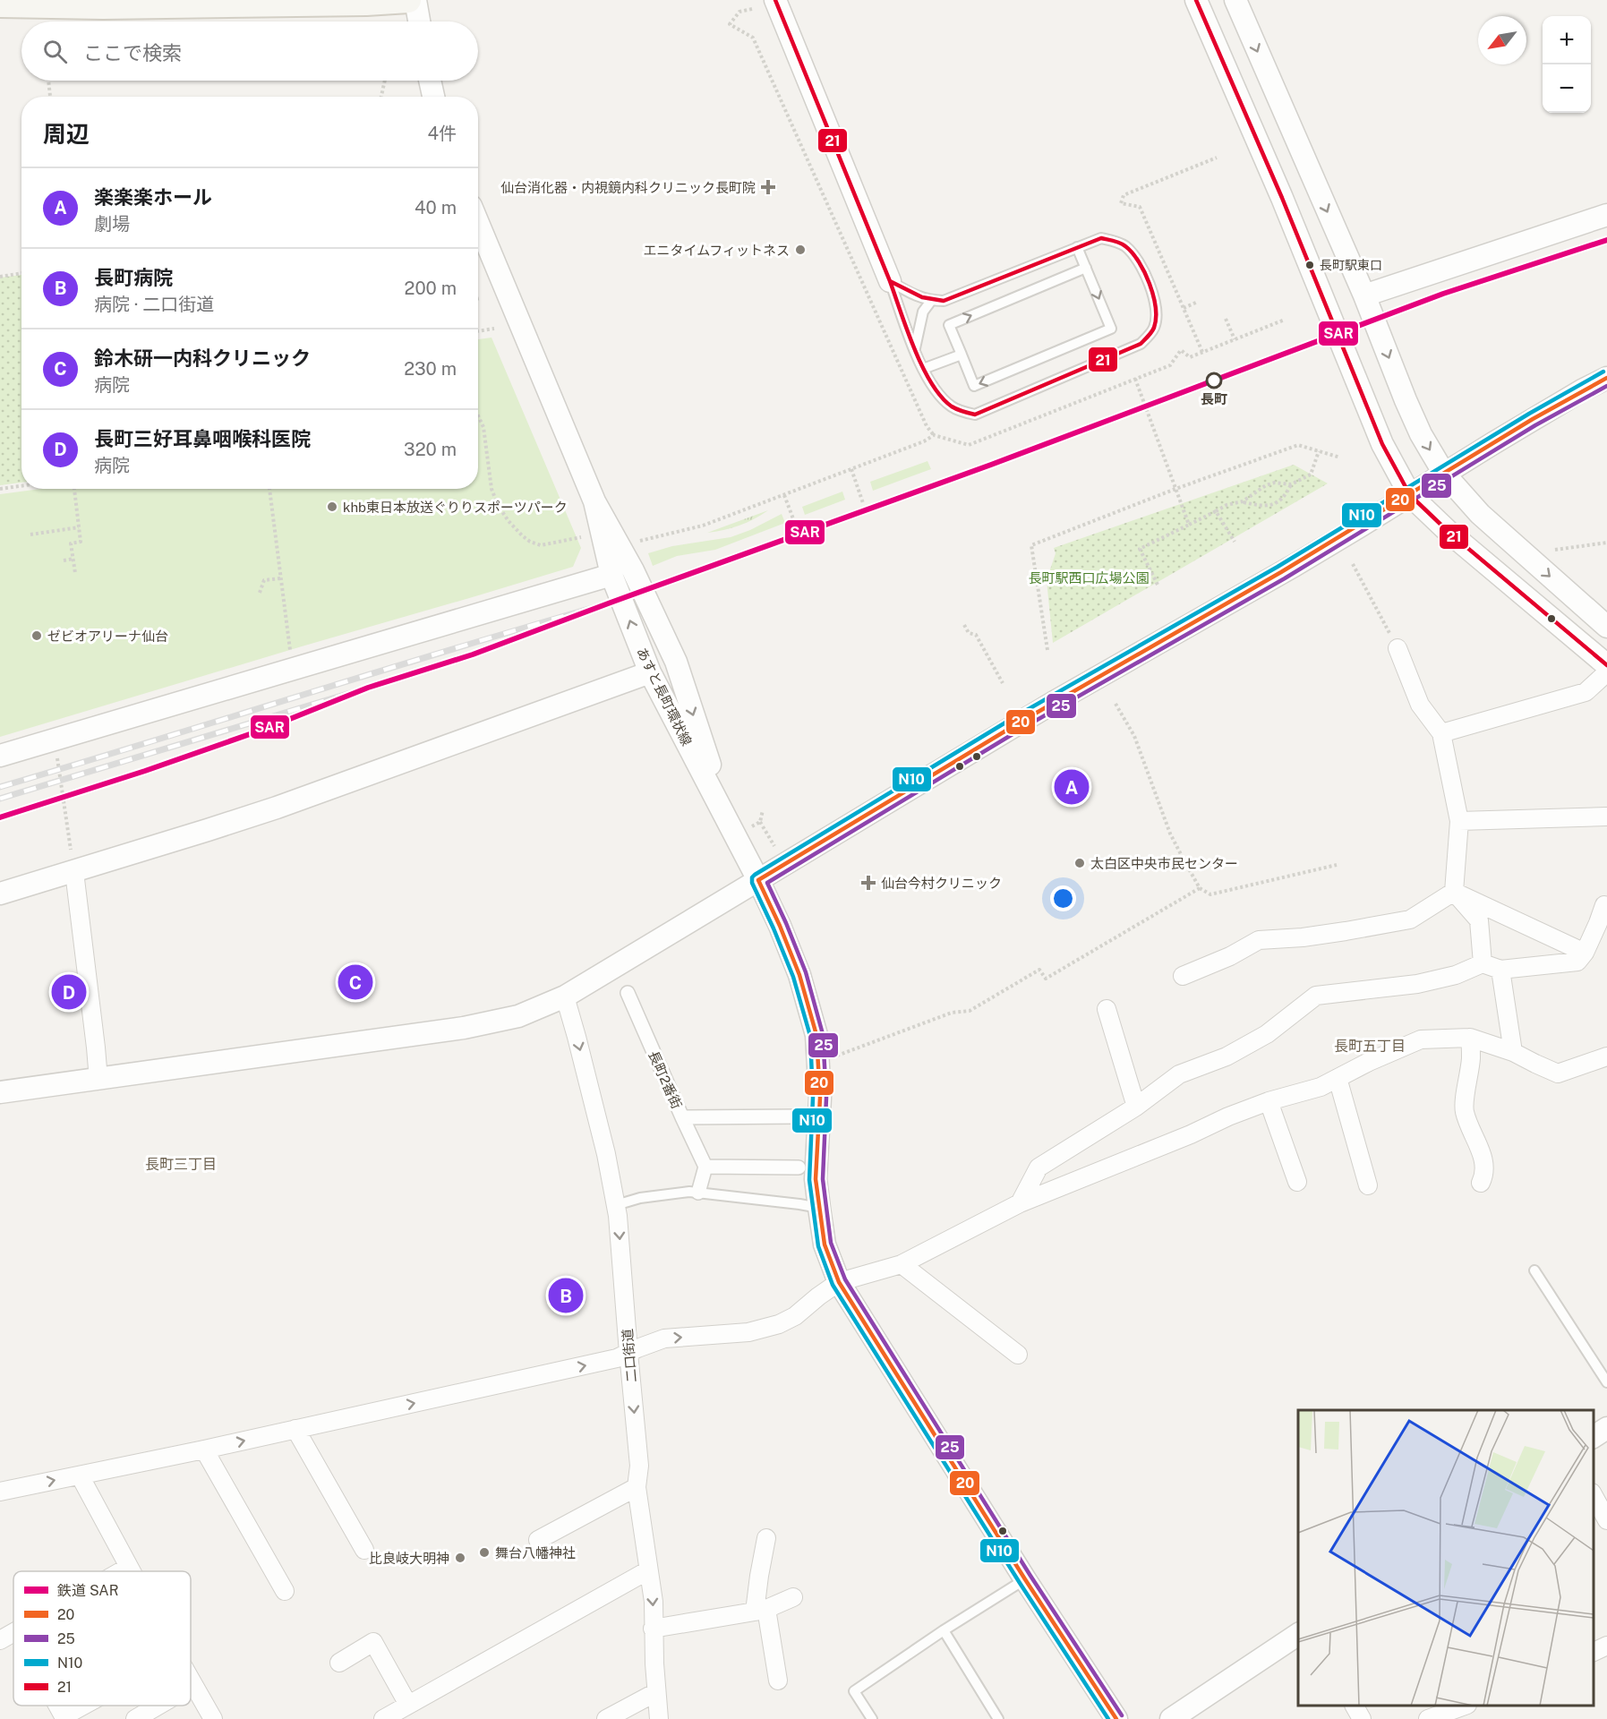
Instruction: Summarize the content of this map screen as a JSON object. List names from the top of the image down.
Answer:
{
  "streets": {
    "street": ["あすと長町環状線", "長町2番街", "二口街道"]
  },
  "one_way": ["二口街道"],
  "districts": ["長町五丁目", "長町三丁目"],
  "parks": ["長町駅西口広場公園"],
  "places": {
    "health": ["仙台消化器・内視鏡内科クリニック長町院", "仙台今村クリニック"],
    "other": [
      "エニタイムフィットネス",
      "長町駅東口",
      "長町",
      "khb東日本放送ぐりりスポーツパーク",
      "ゼビオアリーナ仙台",
      "太白区中央市民センター",
      "舞台八幡神社",
      "比良岐大明神"
    ]
  },
  "lines": [
    "transit line 21",
    "rail line SAR",
    "transit line N10",
    "transit line 20",
    "transit line 25"
  ],
  "legend": [
    "鉄道 SAR",
    "20",
    "25",
    "N10",
    "21"
  ],
  "north": "bottom left",
  "page": {
    "map_buttons": ["+", "−"],
    "search": "ここで検索",
    "heading": ["周辺", "4件"],
    "list": [
      {
        "mark": "A",
        "name": "楽楽楽ホール",
        "note": "劇場",
        "value": "40 m"
      },
      {
        "mark": "B",
        "name": "長町病院",
        "note": "病院 · 二口街道",
        "value": "200 m"
      },
      {
        "mark": "C",
        "name": "鈴木研一内科クリニック",
        "note": "病院",
        "value": "230 m"
      },
      {
        "mark": "D",
        "name": "長町三好耳鼻咽喉科医院",
        "note": "病院",
        "value": "320 m"
      }
    ],
    "pins": [
      "A",
      "C",
      "D",
      "B"
    ]
  }
}
